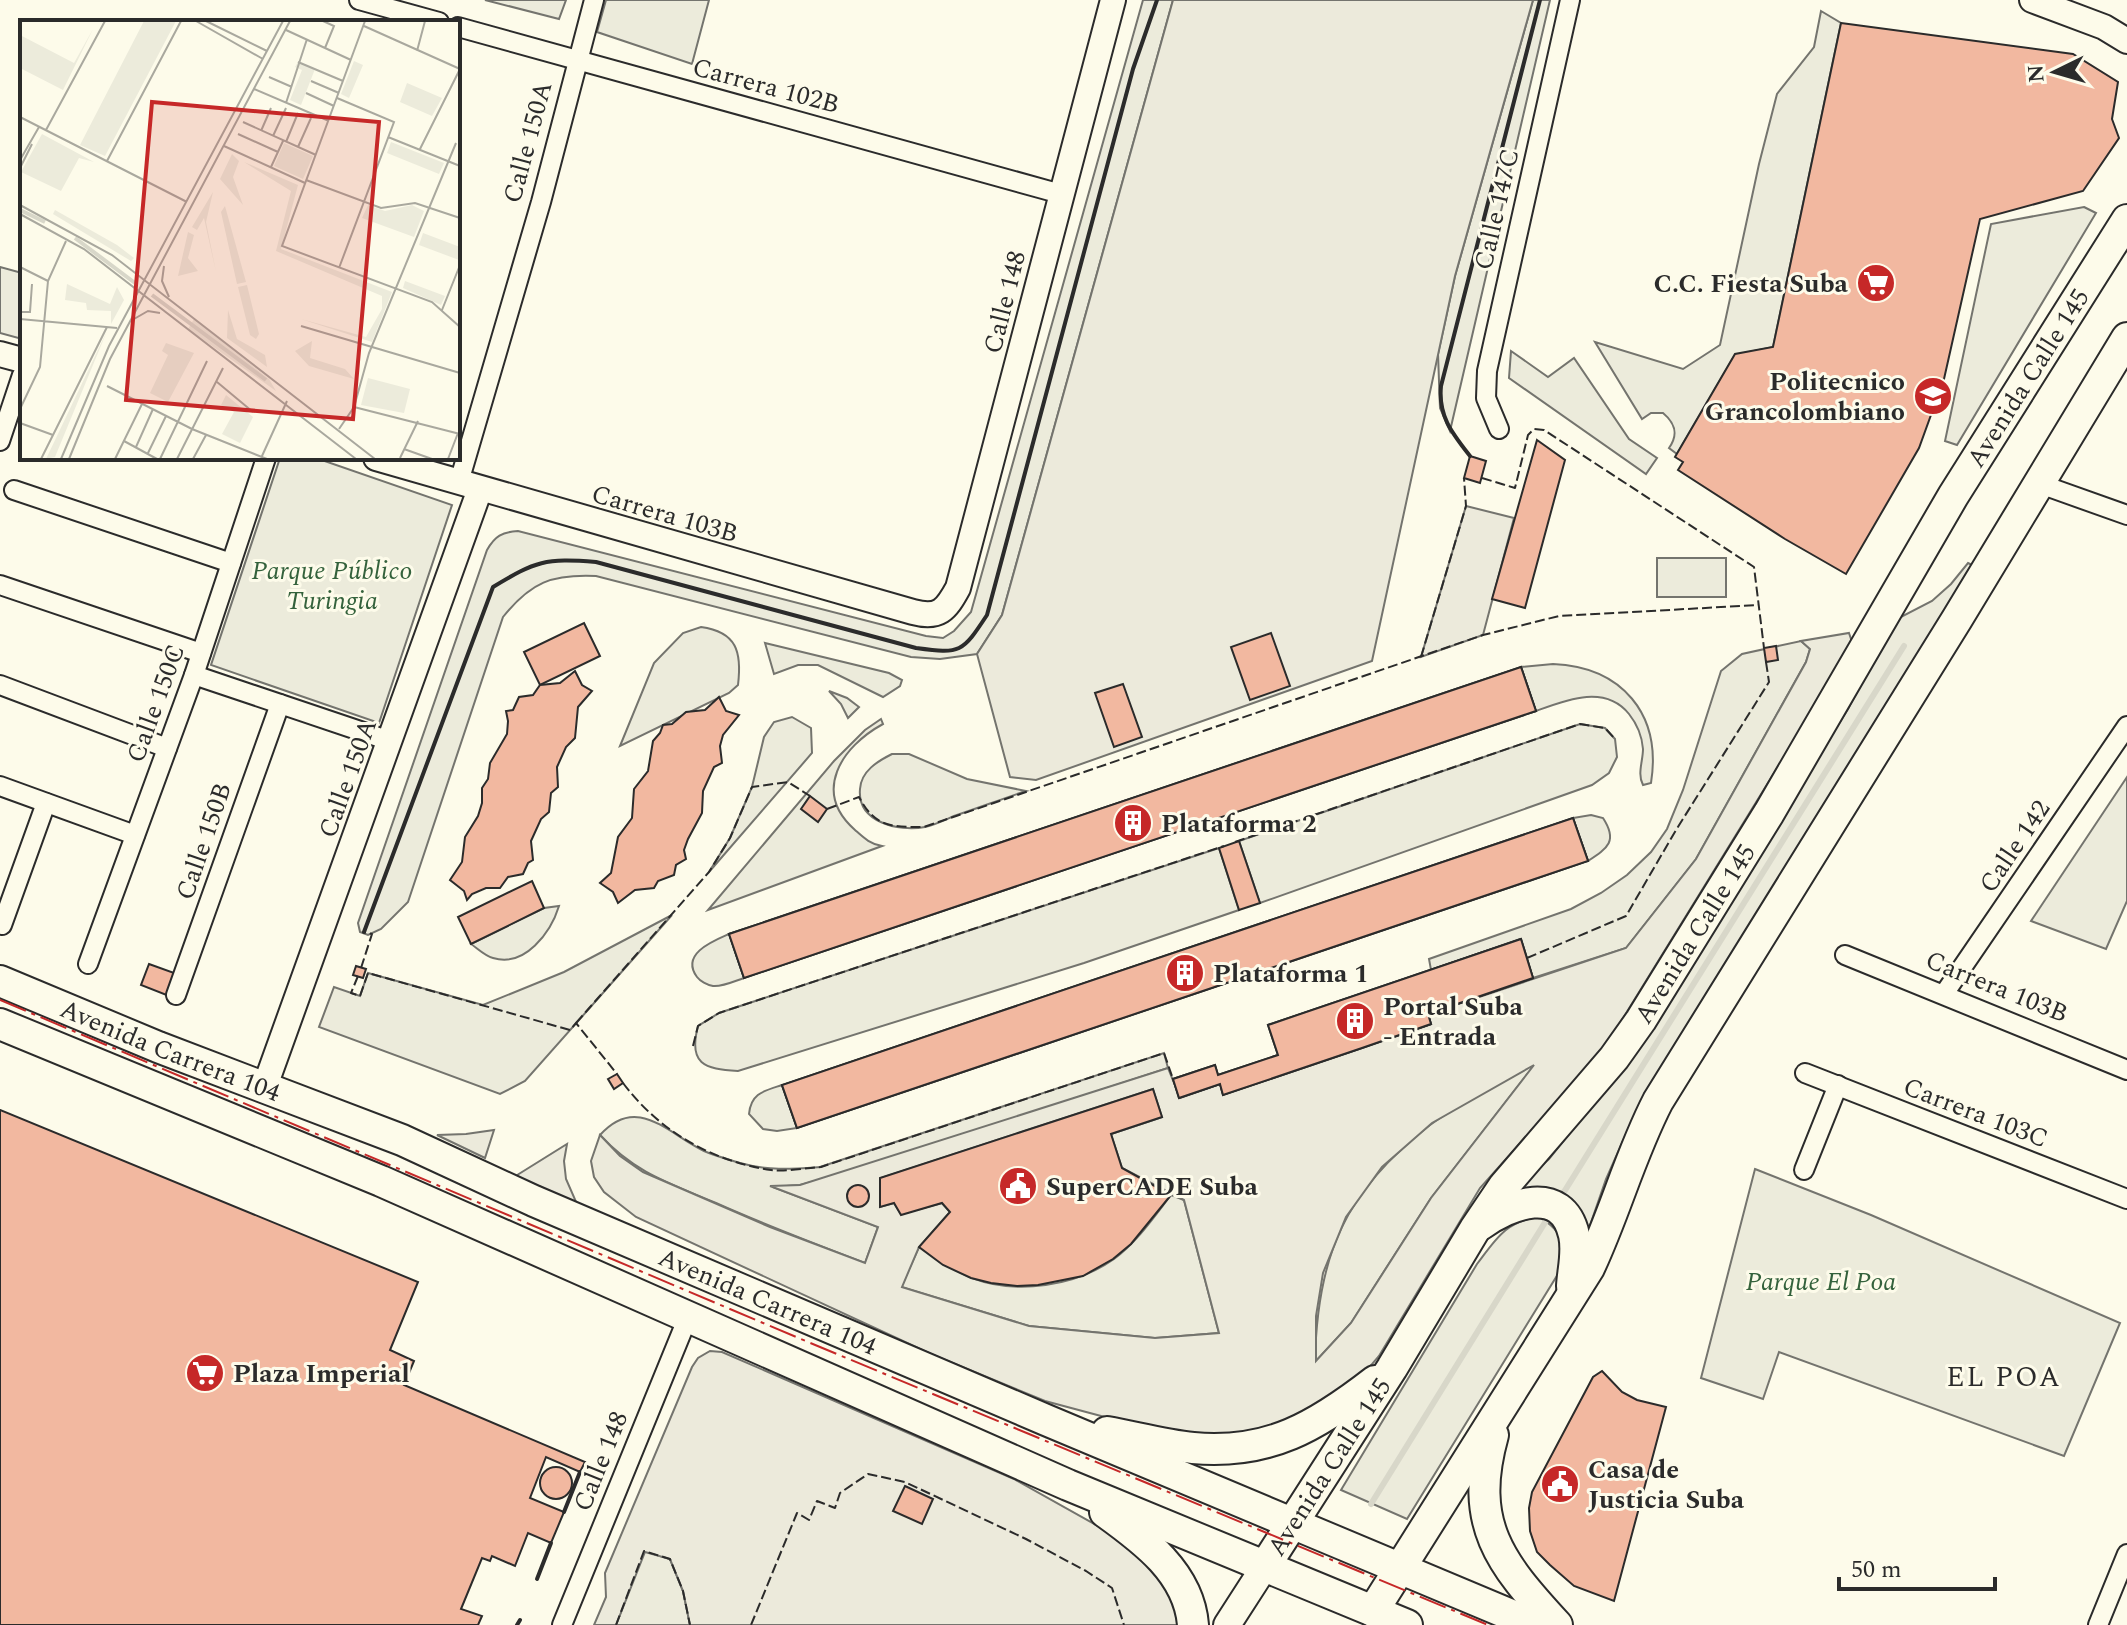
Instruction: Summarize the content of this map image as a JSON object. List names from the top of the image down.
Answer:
{
  "streets": {
    "main road": ["Avenida Calle 145", "Avenida Carrera 104"],
    "street": [
      "Carrera 102B",
      "Calle 150A",
      "Calle 147C",
      "Calle 148",
      "Carrera 103B",
      "Calle 150C",
      "Calle 150B",
      "Calle 142",
      "Carrera 103C"
    ]
  },
  "crossings": [
    ["Carrera 102B", "Calle 150A"],
    ["Carrera 102B", "Calle 148"],
    ["Calle 150A", "Carrera 103B"],
    ["Calle 150A", "Avenida Carrera 104"],
    ["Calle 148", "Carrera 103B"],
    ["Calle 148", "Avenida Carrera 104"],
    ["Avenida Calle 145", "Avenida Carrera 104"],
    ["Carrera 103B", "Calle 142"]
  ],
  "districts": ["EL POA"],
  "parks": ["Parque Público Turingia", "Parque El Poa"],
  "places": {
    "supermarket": ["C.C. Fiesta Suba", "Plaza Imperial"],
    "school or university": ["Politecnico Grancolombiano"],
    "building": ["Plataforma 2", "Plataforma 1", "Portal Suba - Entrada"],
    "public building": ["SuperCADE Suba", "Casa de Justicia Suba"]
  },
  "scale_bar": "50 m",
  "north": "left"
}
